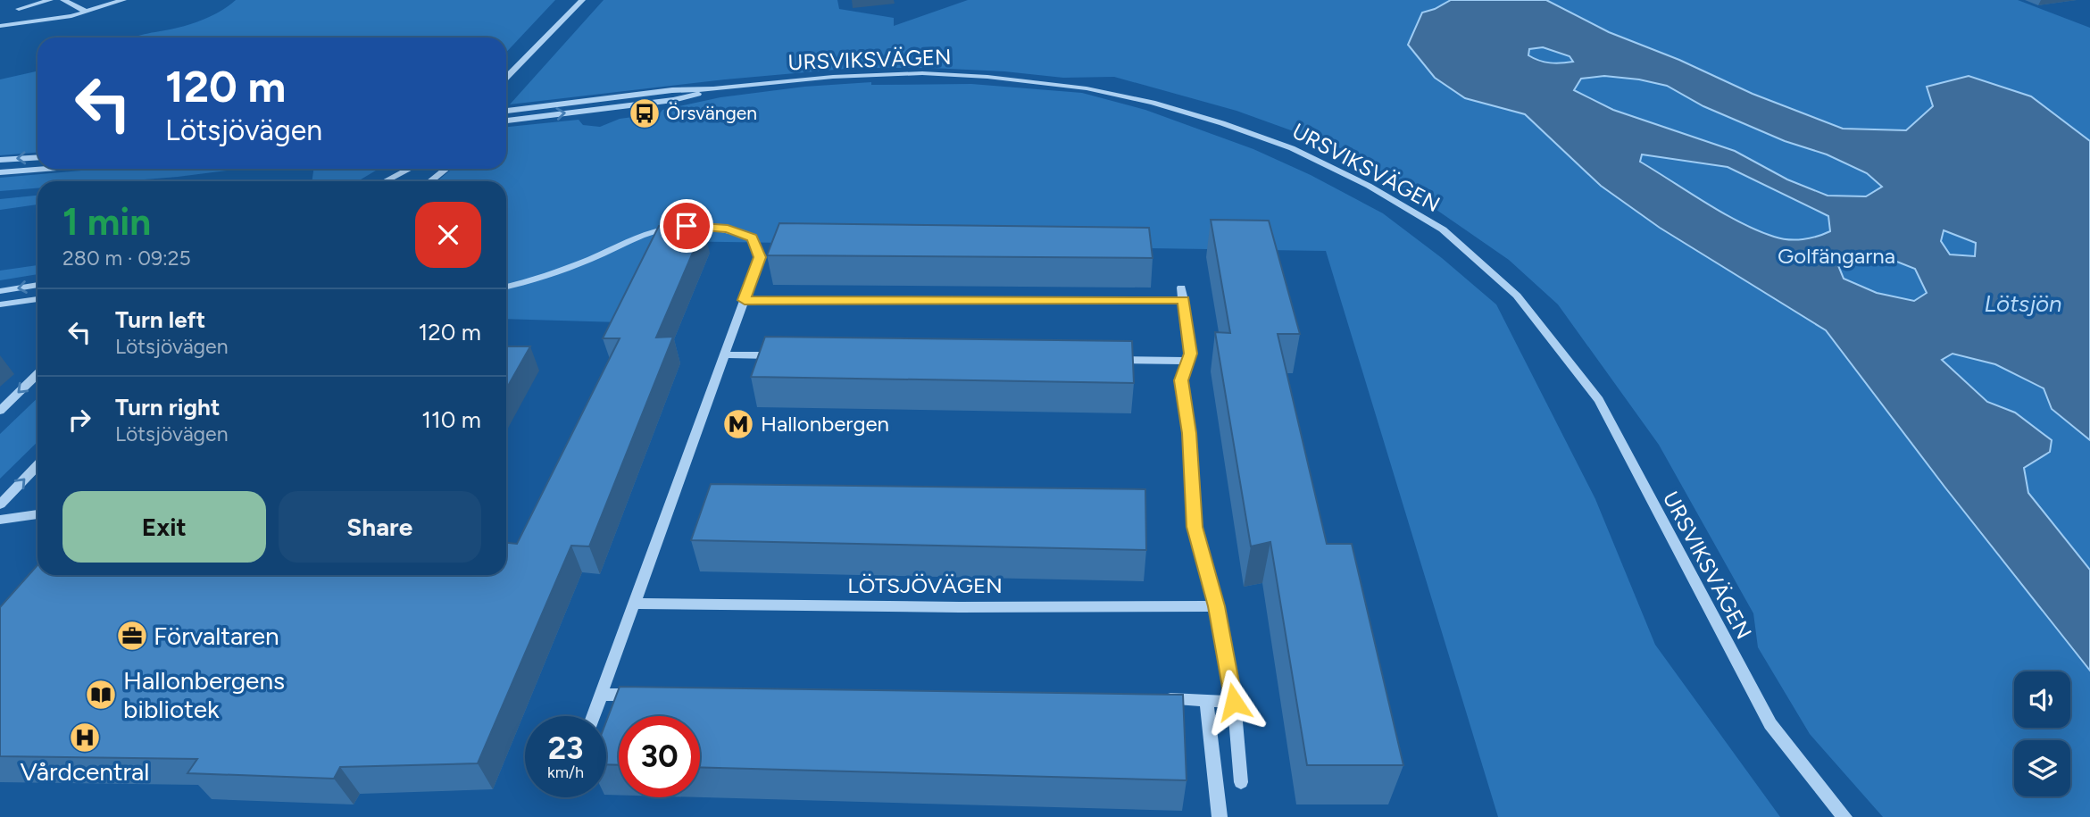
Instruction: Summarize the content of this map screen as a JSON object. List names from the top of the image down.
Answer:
{
  "streets": {
    "street": ["URSVIKSVÄGEN", "LÖTSJÖVÄGEN"]
  },
  "water": ["Lötsjön"],
  "parks": ["Golfängarna"],
  "places": {
    "bus stop": ["Örsvängen"],
    "metro station": ["Hallonbergen"],
    "office": ["Förvaltaren"],
    "library": ["Hallonbergens bibliotek"],
    "hospital": ["Vårdcentral"]
  },
  "page": {
    "turn": ["120 m", "Lötsjövägen"],
    "heading": ["1 min", "280 m · 09:25"],
    "list": [
      {
        "name": "Turn left",
        "note": "Lötsjövägen",
        "value": "120 m"
      },
      {
        "name": "Turn right",
        "note": "Lötsjövägen",
        "value": "110 m"
      }
    ],
    "buttons": ["Exit", "Share"],
    "speed": "23 km/h",
    "limit": "30"
  }
}
